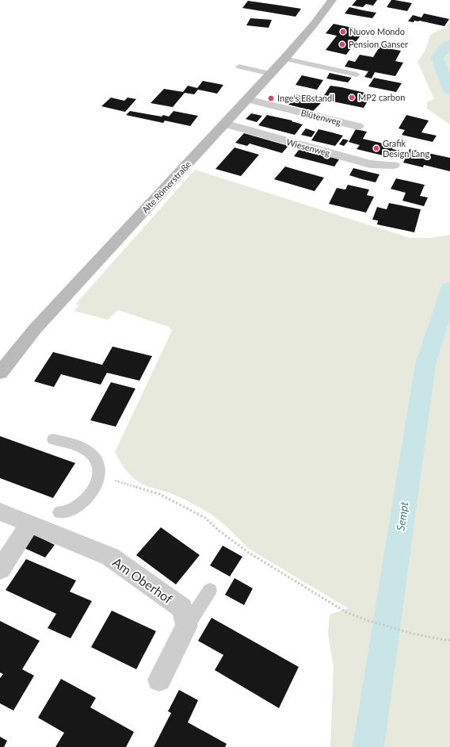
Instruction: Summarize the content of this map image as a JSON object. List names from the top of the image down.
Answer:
{
  "streets": {
    "main road": ["Alte Römerstraße"],
    "street": ["Blütenweg", "Wiesenweg", "Am Oberhof"]
  },
  "crossings": [
    ["Blütenweg", "Alte Römerstraße"],
    ["Wiesenweg", "Alte Römerstraße"]
  ],
  "water": ["Sempt"],
  "places": [
    "Nuovo Mondo",
    "Pension Ganser",
    "MP2 carbon",
    "Inge's Eßstandl",
    "Grafik Design Lang"
  ]
}
